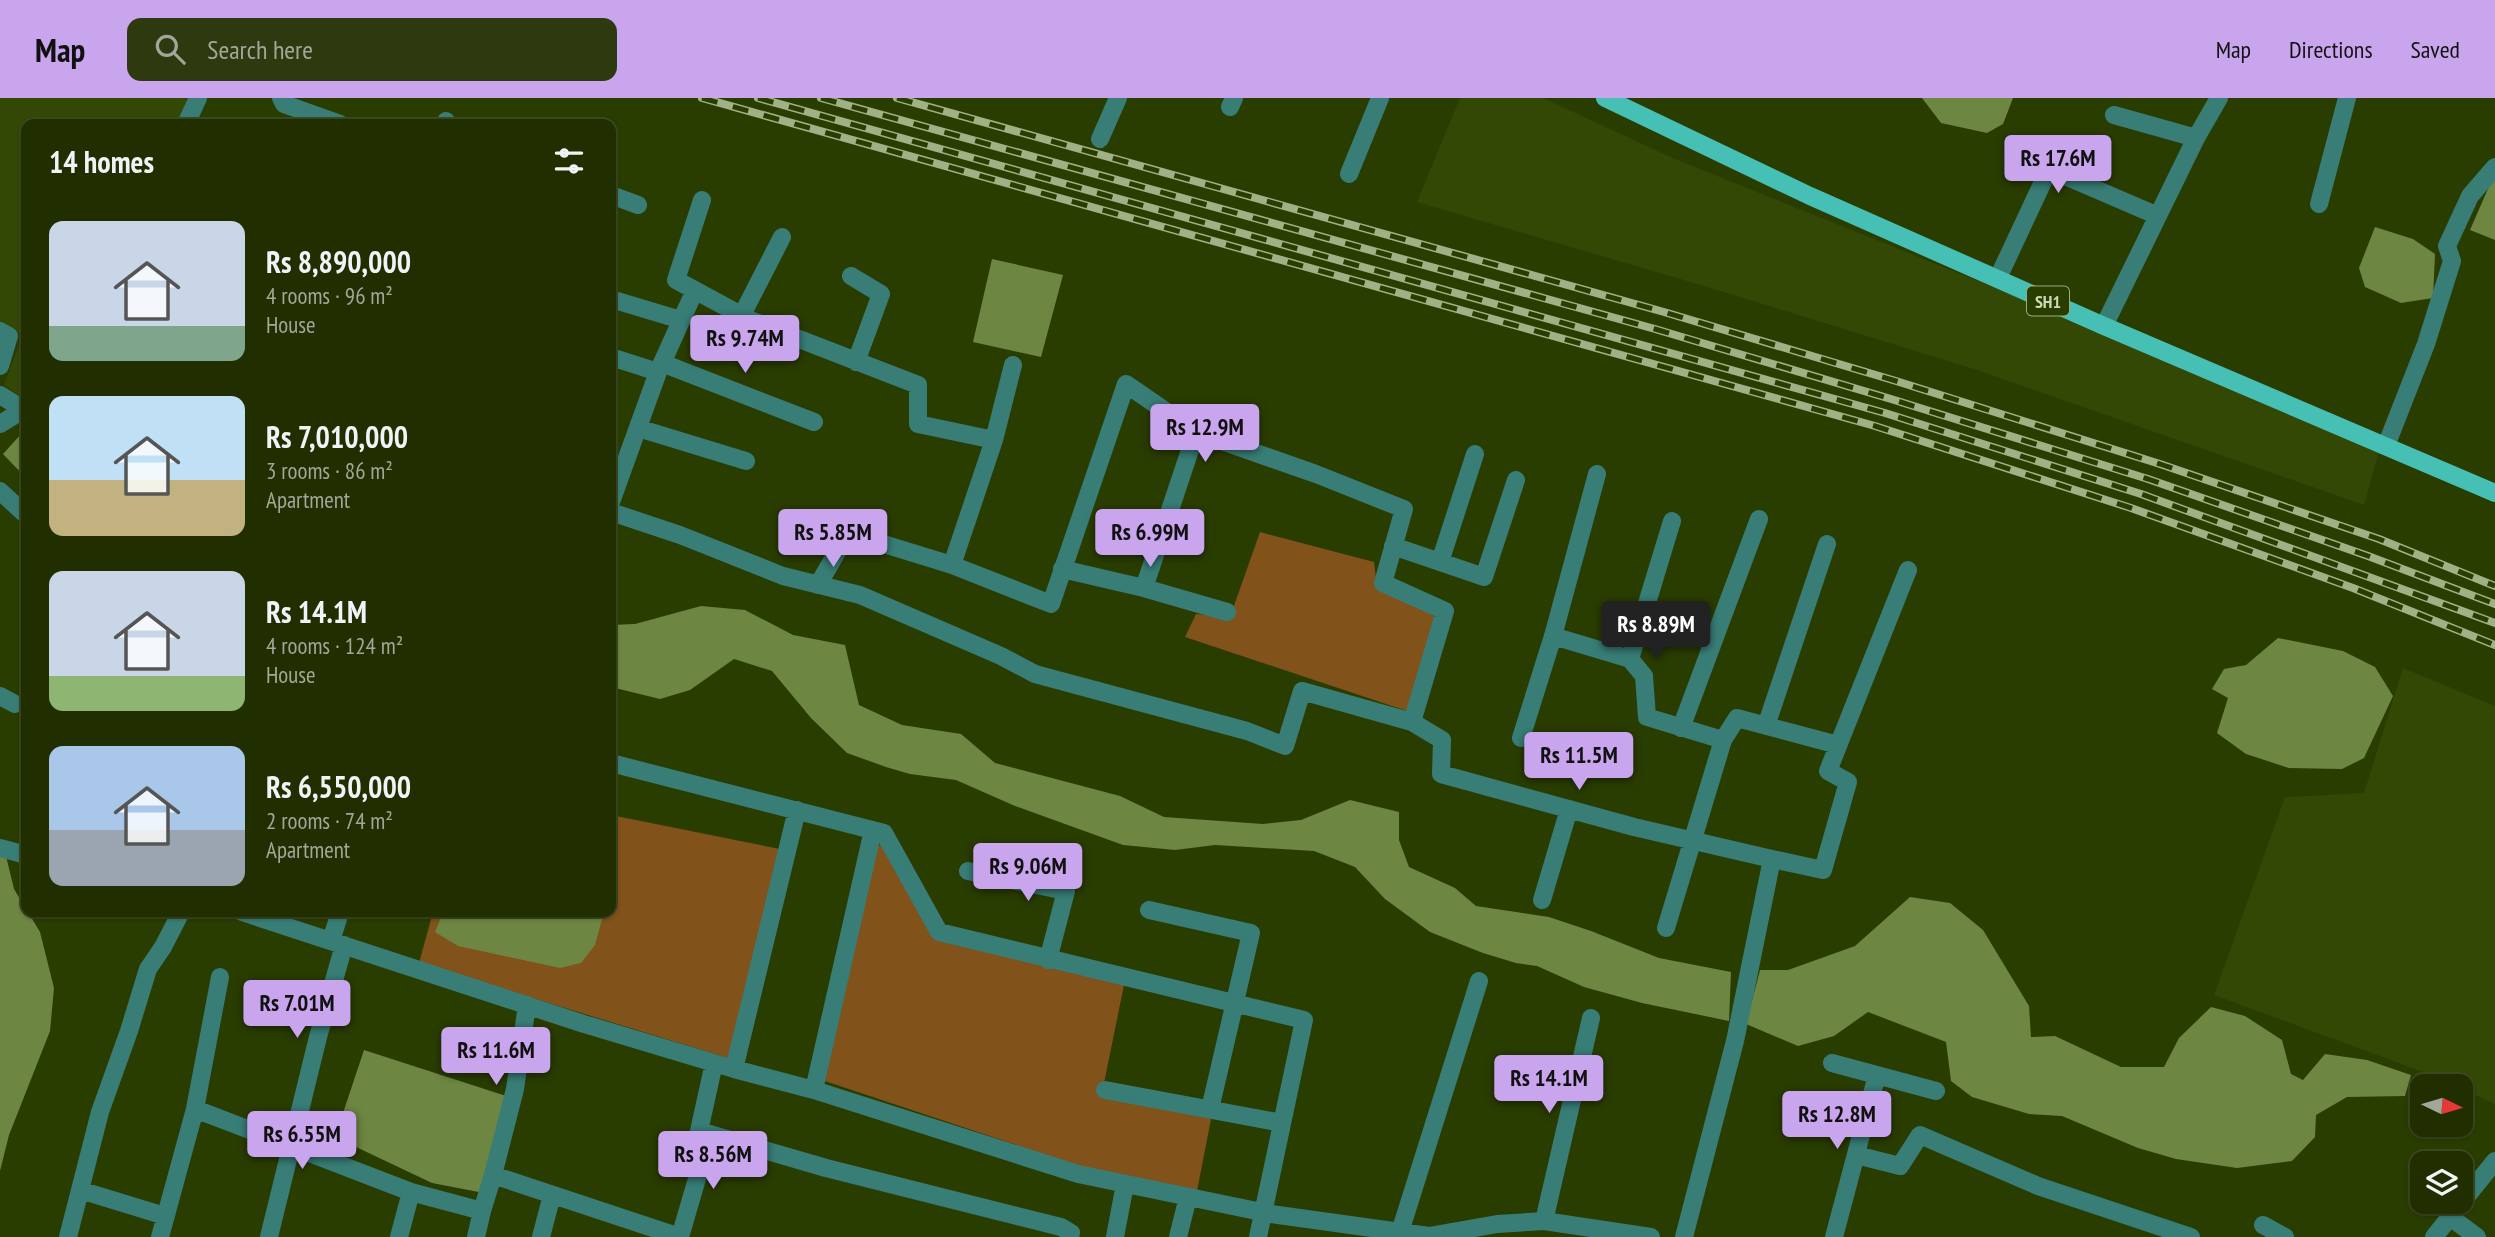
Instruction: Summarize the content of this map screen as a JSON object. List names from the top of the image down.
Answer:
{
  "streets": {
    "main road": ["SH1"]
  },
  "north": "right",
  "page": {
    "header": "Map",
    "search": "Search here",
    "nav": ["Map", "Directions", "Saved"],
    "heading": "14 homes",
    "price": [
      "Rs 17.6M",
      "Rs 9.74M",
      "Rs 12.9M",
      "Rs 5.85M",
      "Rs 6.99M",
      "Rs 8.89M",
      "Rs 11.5M",
      "Rs 9.06M",
      "Rs 7.01M",
      "Rs 11.6M",
      "Rs 14.1M",
      "Rs 12.8M",
      "Rs 6.55M",
      "Rs 8.56M"
    ],
    "list": [
      {
        "name": "Rs 8,890,000",
        "note": "4 rooms · 96 m² · House"
      },
      {
        "name": "Rs 7,010,000",
        "note": "3 rooms · 86 m² · Apartment"
      },
      {
        "name": "Rs 14.1M",
        "note": "4 rooms · 124 m² · House"
      },
      {
        "name": "Rs 6,550,000",
        "note": "2 rooms · 74 m² · Apartment"
      }
    ]
  }
}
